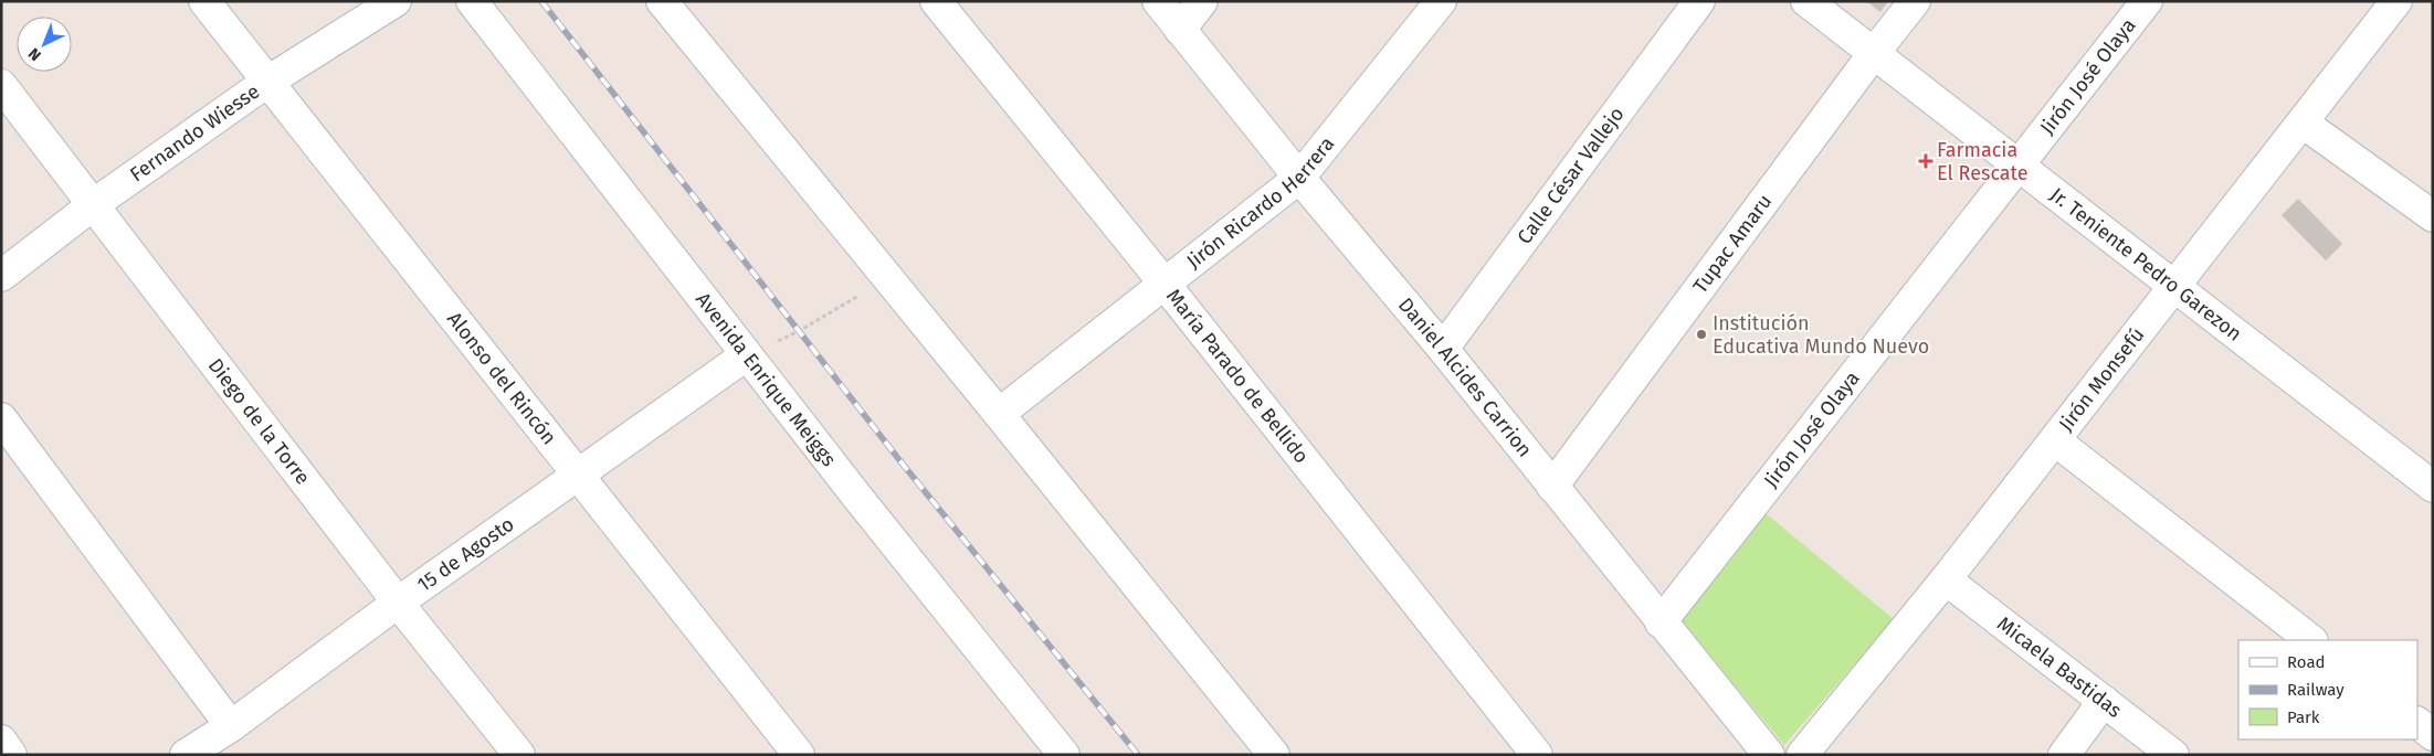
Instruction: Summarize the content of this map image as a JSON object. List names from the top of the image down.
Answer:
{
  "streets": {
    "street": [
      "Jirón José Olaya",
      "Fernando Wiesse",
      "Calle César Vallejo",
      "Jirón Ricardo Herrera",
      "Tupac Amaru",
      "Jr. Teniente Pedro Garezon",
      "María Parado de Bellido",
      "Daniel Alcides Carrion",
      "Alonso del Rincón",
      "Avenida Enrique Meiggs",
      "Jirón Monsefú",
      "Diego de la Torre",
      "15 de Agosto",
      "Micaela Bastidas"
    ]
  },
  "crossings": [
    ["Jirón José Olaya", "Jr. Teniente Pedro Garezon"],
    ["Jirón José Olaya", "Daniel Alcides Carrion"],
    ["Fernando Wiesse", "Alonso del Rincón"],
    ["Fernando Wiesse", "Diego de la Torre"],
    ["Calle César Vallejo", "Daniel Alcides Carrion"],
    ["Jirón Ricardo Herrera", "María Parado de Bellido"],
    ["Jirón Ricardo Herrera", "Daniel Alcides Carrion"],
    ["Tupac Amaru", "Jr. Teniente Pedro Garezon"],
    ["Tupac Amaru", "Daniel Alcides Carrion"],
    ["Jr. Teniente Pedro Garezon", "Jirón Monsefú"],
    ["Alonso del Rincón", "15 de Agosto"],
    ["Avenida Enrique Meiggs", "15 de Agosto"],
    ["Jirón Monsefú", "Micaela Bastidas"],
    ["Diego de la Torre", "15 de Agosto"]
  ],
  "places": {
    "health": ["Farmacia El Rescate"],
    "other": ["Institución Educativa Mundo Nuevo"]
  },
  "legend": ["Road", "Railway", "Park"],
  "north": "bottom left"
}
